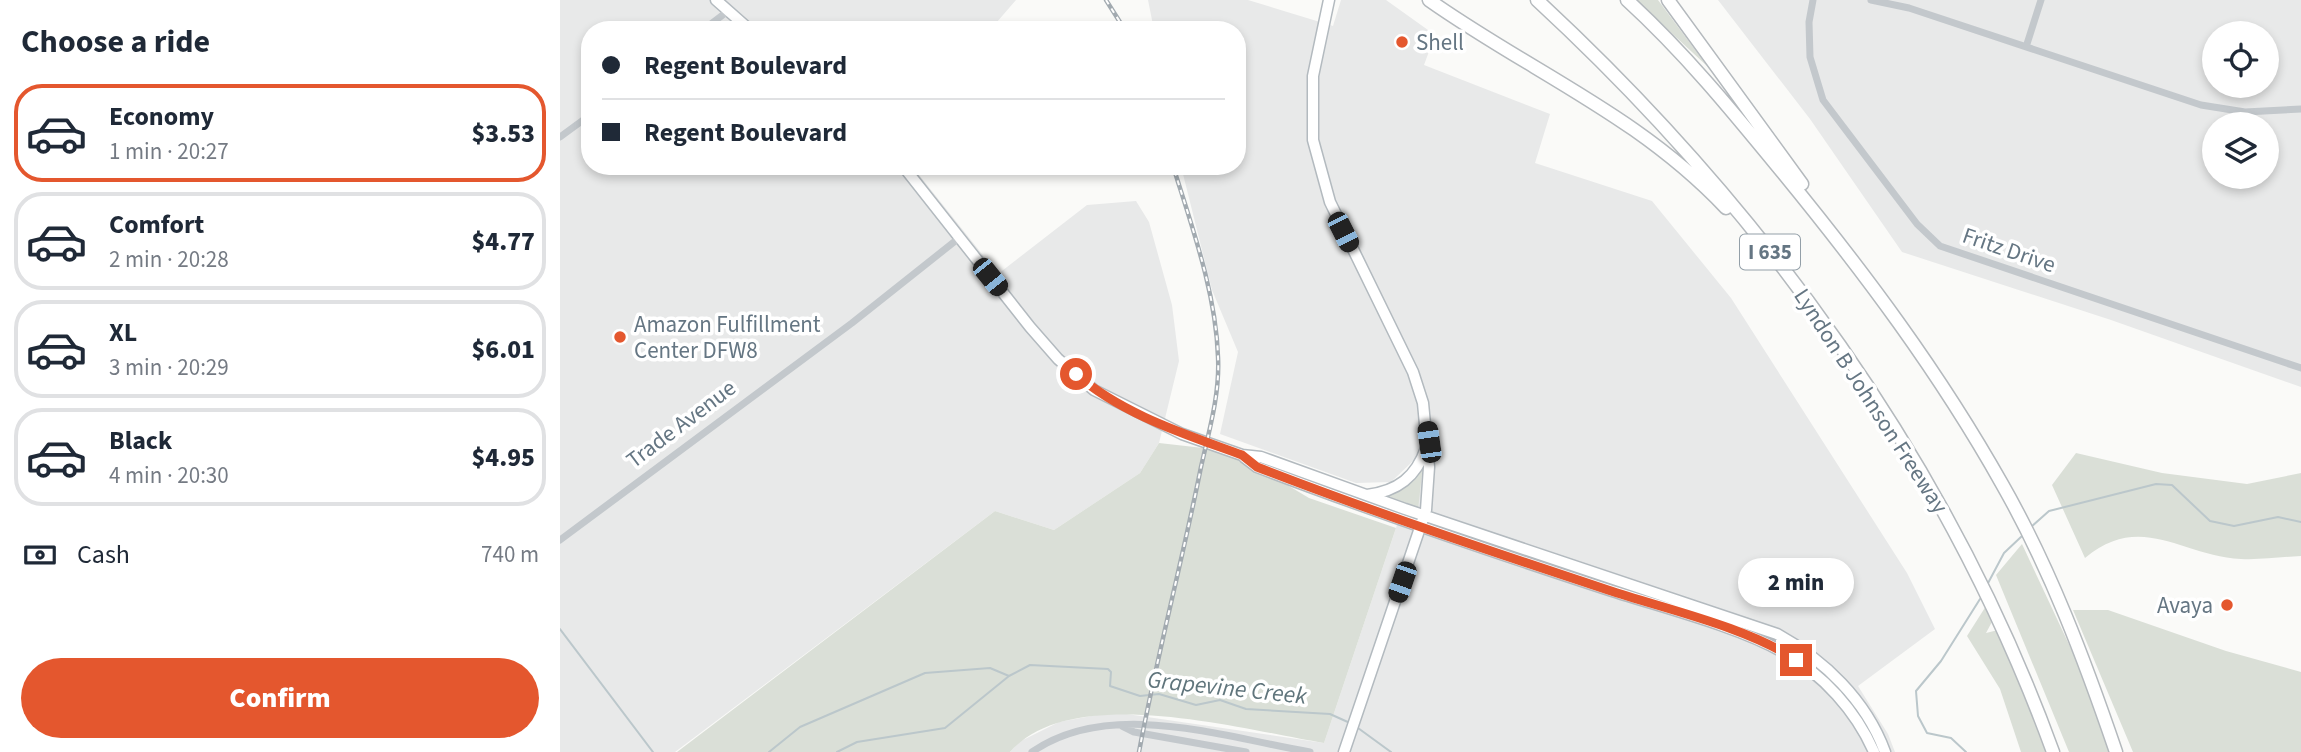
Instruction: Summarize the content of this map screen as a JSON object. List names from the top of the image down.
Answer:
{
  "streets": {
    "highway": ["I 635", "Lyndon B Johnson Freeway"],
    "street": ["Fritz Drive", "Trade Avenue"]
  },
  "water": ["Grapevine Creek"],
  "places": ["Shell", "Amazon Fulfillment Center DFW8", "Avaya"],
  "page": {
    "heading": "Choose a ride",
    "banner": ["Regent Boulevard", "Regent Boulevard"],
    "list": [
      {
        "name": "Economy",
        "note": "1 min · 20:27",
        "value": "$3.53"
      },
      {
        "name": "Comfort",
        "note": "2 min · 20:28",
        "value": "$4.77"
      },
      {
        "name": "XL",
        "note": "3 min · 20:29",
        "value": "$6.01"
      },
      {
        "name": "Black",
        "note": "4 min · 20:30",
        "value": "$4.95"
      }
    ],
    "pay": ["Cash", "740 m"],
    "bubble": "2 min",
    "buttons": "Confirm"
  }
}
